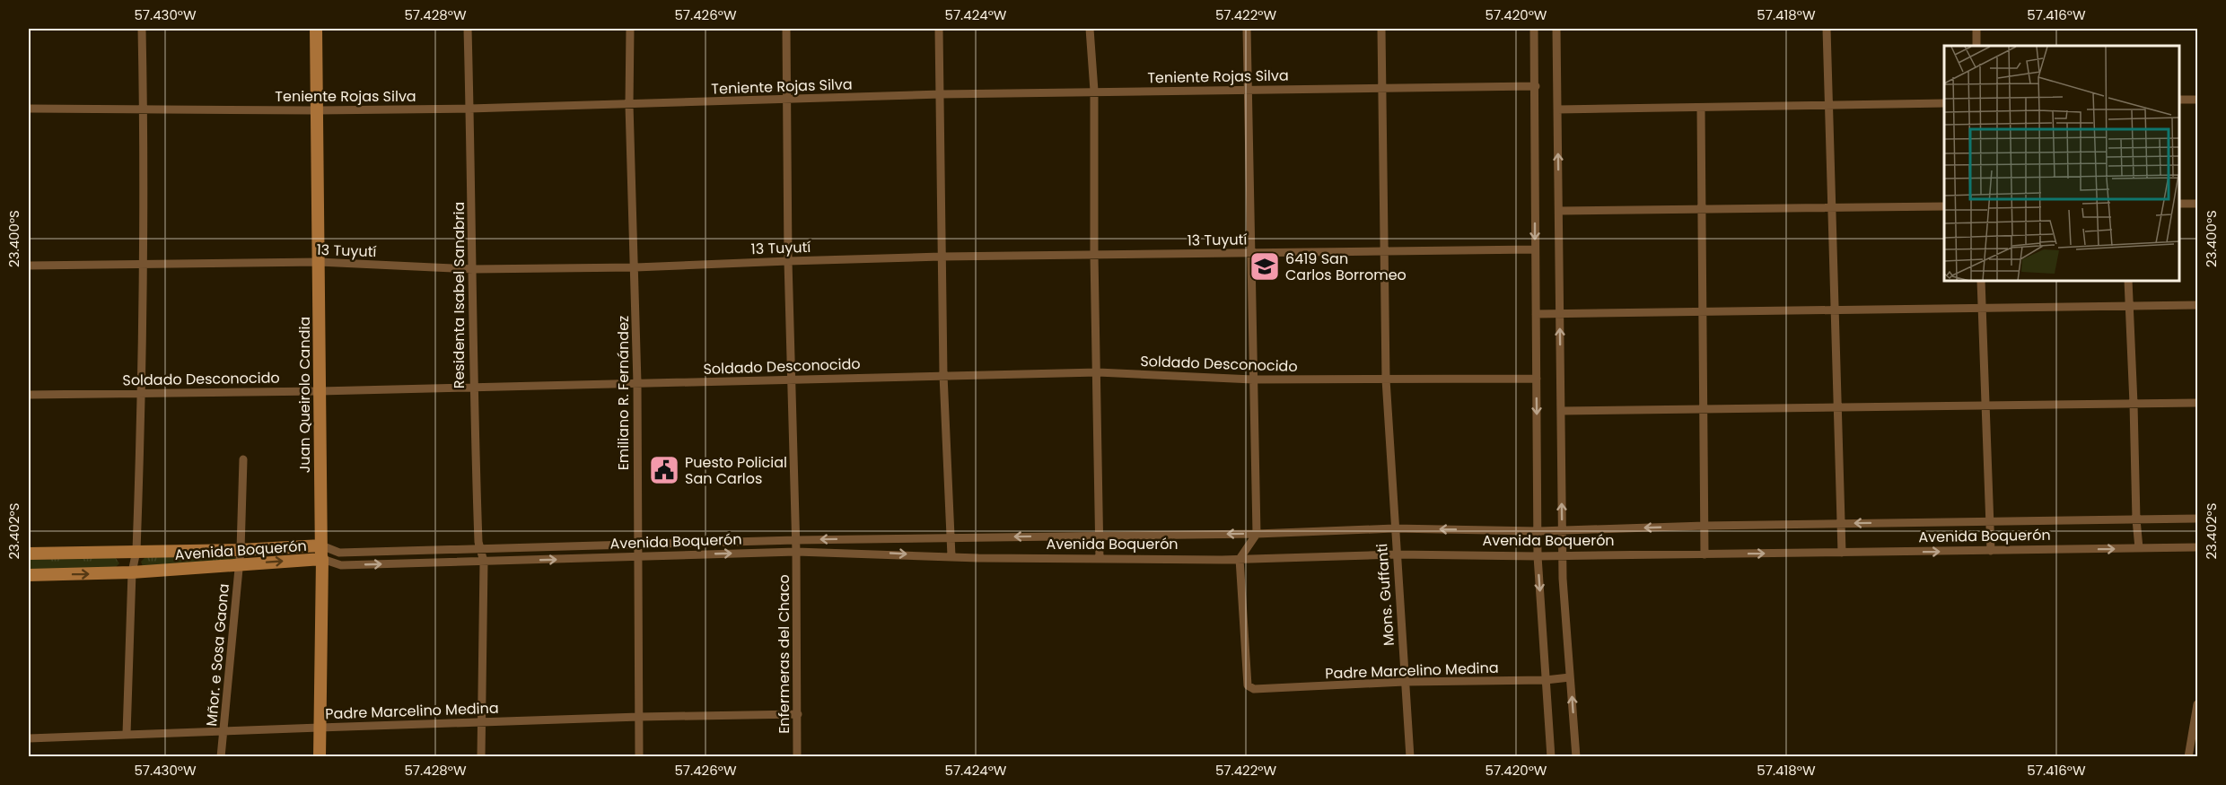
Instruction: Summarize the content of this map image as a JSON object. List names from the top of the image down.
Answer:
{
  "streets": {
    "street": [
      "Teniente Rojas Silva",
      "13 Tuyutí",
      "Residenta Isabel Sanabria",
      "Soldado Desconocido",
      "Emiliano R. Fernández",
      "Juan Queirolo Candia",
      "Avenida Boquerón",
      "Mons. Guffanti",
      "Enfermeras del Chaco",
      "Mñor. e Sosa Gaona",
      "Padre Marcelino Medina"
    ]
  },
  "crossings": [
    ["Teniente Rojas Silva", "Residenta Isabel Sanabria"],
    ["Teniente Rojas Silva", "Emiliano R. Fernández"],
    ["Teniente Rojas Silva", "Juan Queirolo Candia"],
    ["Teniente Rojas Silva", "Mons. Guffanti"],
    ["Teniente Rojas Silva", "Enfermeras del Chaco"],
    ["13 Tuyutí", "Residenta Isabel Sanabria"],
    ["13 Tuyutí", "Emiliano R. Fernández"],
    ["13 Tuyutí", "Juan Queirolo Candia"],
    ["13 Tuyutí", "Mons. Guffanti"],
    ["13 Tuyutí", "Enfermeras del Chaco"],
    ["Residenta Isabel Sanabria", "Soldado Desconocido"],
    ["Residenta Isabel Sanabria", "Avenida Boquerón"],
    ["Residenta Isabel Sanabria", "Padre Marcelino Medina"],
    ["Soldado Desconocido", "Emiliano R. Fernández"],
    ["Soldado Desconocido", "Juan Queirolo Candia"],
    ["Soldado Desconocido", "Mons. Guffanti"],
    ["Soldado Desconocido", "Enfermeras del Chaco"],
    ["Emiliano R. Fernández", "Avenida Boquerón"],
    ["Emiliano R. Fernández", "Padre Marcelino Medina"],
    ["Juan Queirolo Candia", "Avenida Boquerón"],
    ["Juan Queirolo Candia", "Padre Marcelino Medina"],
    ["Avenida Boquerón", "Mons. Guffanti"],
    ["Avenida Boquerón", "Enfermeras del Chaco"],
    ["Avenida Boquerón", "Mñor. e Sosa Gaona"],
    ["Avenida Boquerón", "Padre Marcelino Medina"],
    ["Mons. Guffanti", "Padre Marcelino Medina"],
    ["Enfermeras del Chaco", "Padre Marcelino Medina"],
    ["Mñor. e Sosa Gaona", "Padre Marcelino Medina"]
  ],
  "places": {
    "school or university": ["6419 San Carlos Borromeo"],
    "public building": ["Puesto Policial San Carlos"]
  },
  "coordinates": [
    "57.430°W",
    "57.428°W",
    "57.426°W",
    "57.424°W",
    "57.422°W",
    "57.420°W",
    "57.418°W",
    "57.416°W",
    "23.400°S",
    "23.402°S"
  ]
}
